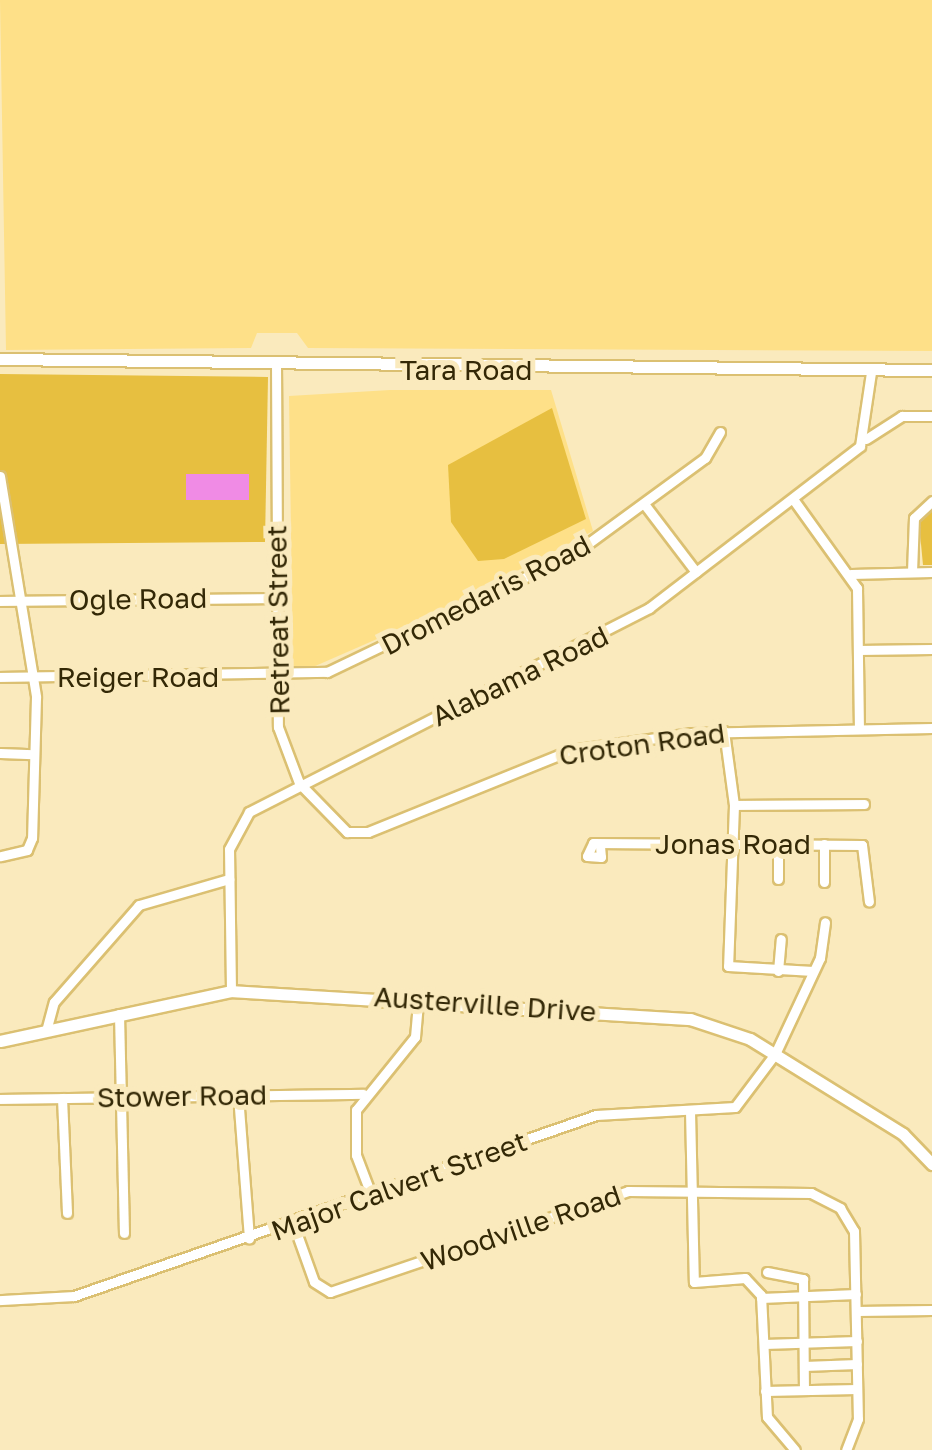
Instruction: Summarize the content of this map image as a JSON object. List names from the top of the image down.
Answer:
{
  "streets": {
    "street": [
      "Tara Road",
      "Dromedaris Road",
      "Ogle Road",
      "Retreat Street",
      "Alabama Road",
      "Reiger Road",
      "Croton Road",
      "Jonas Road",
      "Austerville Drive",
      "Stower Road",
      "Major Calvert Street",
      "Woodville Road"
    ]
  },
  "crossings": [
    ["Tara Road", "Retreat Street"],
    ["Dromedaris Road", "Retreat Street"],
    ["Dromedaris Road", "Reiger Road"],
    ["Ogle Road", "Retreat Street"],
    ["Retreat Street", "Alabama Road"],
    ["Retreat Street", "Reiger Road"],
    ["Retreat Street", "Croton Road"],
    ["Alabama Road", "Austerville Drive"],
    ["Austerville Drive", "Major Calvert Street"],
    ["Major Calvert Street", "Woodville Road"]
  ]
}
